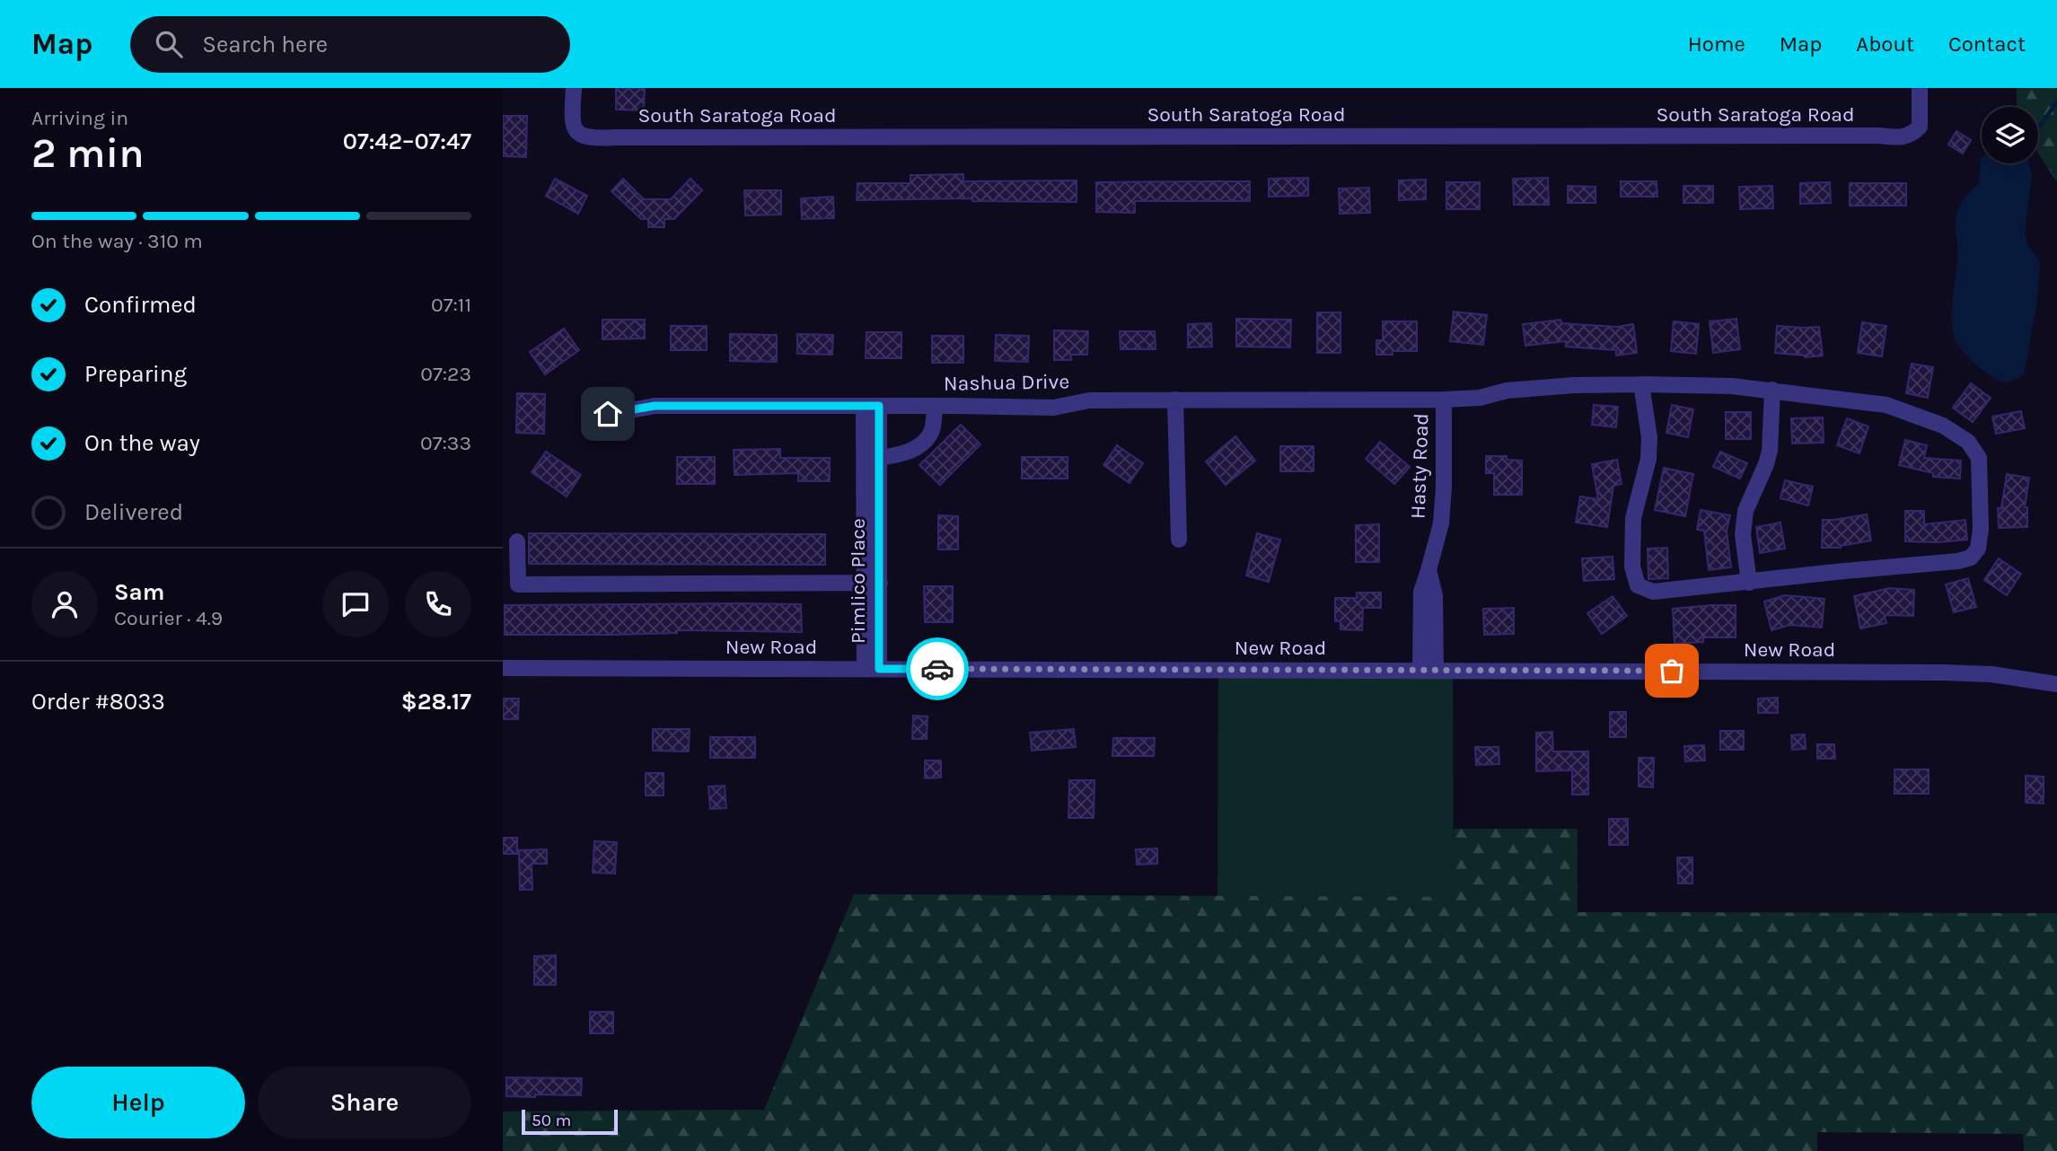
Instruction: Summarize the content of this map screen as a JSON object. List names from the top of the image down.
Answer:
{
  "streets": {
    "street": [
      "South Saratoga Road",
      "Nashua Drive",
      "Hasty Road",
      "Pimlico Place",
      "New Road"
    ]
  },
  "crossings": [
    ["Nashua Drive", "Hasty Road"],
    ["Nashua Drive", "Pimlico Place"],
    ["Hasty Road", "New Road"],
    ["Pimlico Place", "New Road"]
  ],
  "scale_bar": "50 m",
  "page": {
    "header": "Map",
    "search": "Search here",
    "nav": [
      "Home",
      "Map",
      "About",
      "Contact"
    ],
    "heading": ["2 min", "Arriving in", "07:42–07:47"],
    "panel": [
      "Sam",
      "Courier · 4.9",
      "Order #8033",
      "$28.17"
    ],
    "bar": "On the way · 310 m",
    "list": [
      ["Confirmed", "07:11"],
      ["Preparing", "07:23"],
      ["On the way", "07:33"],
      "Delivered"
    ],
    "buttons": ["Help", "Share"],
    "scale": "50 m"
  }
}
